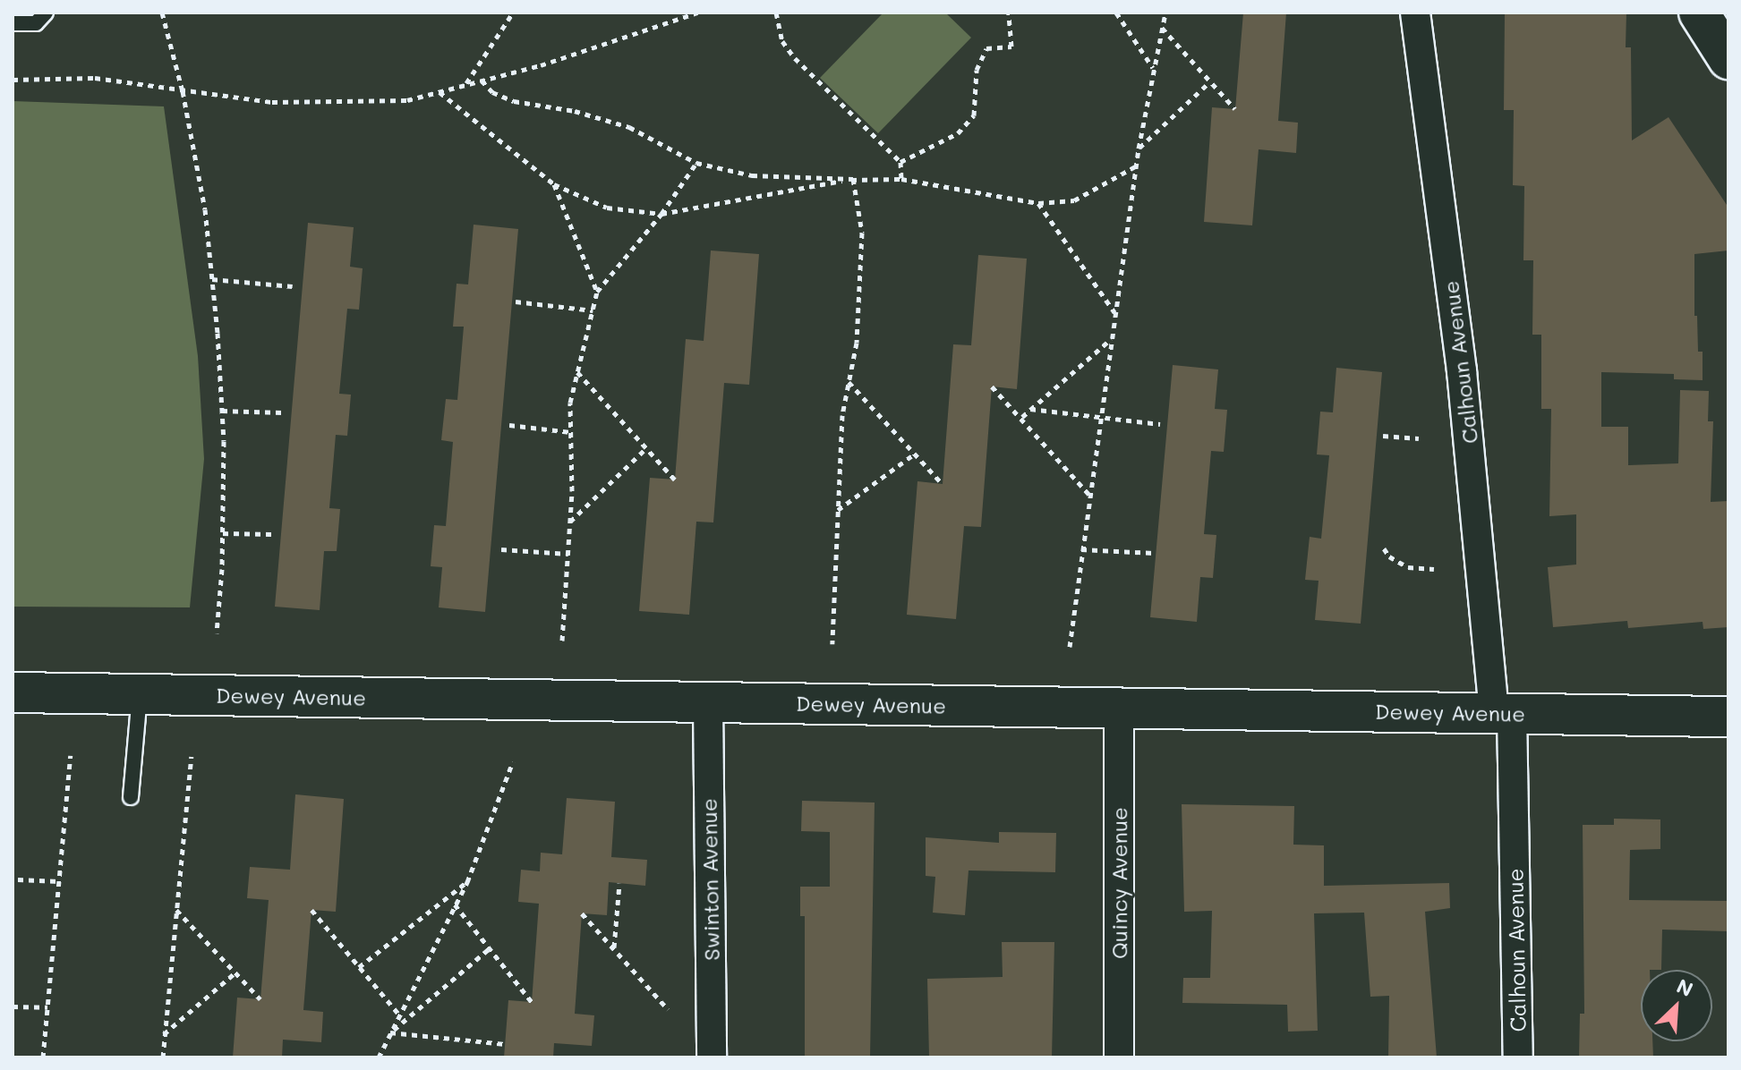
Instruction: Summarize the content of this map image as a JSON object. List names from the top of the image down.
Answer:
{
  "streets": {
    "street": [
      "Calhoun Avenue",
      "Dewey Avenue",
      "Swinton Avenue",
      "Quincy Avenue"
    ]
  },
  "crossings": [
    ["Calhoun Avenue", "Dewey Avenue"],
    ["Dewey Avenue", "Swinton Avenue"],
    ["Dewey Avenue", "Quincy Avenue"]
  ],
  "north": "top right"
}
